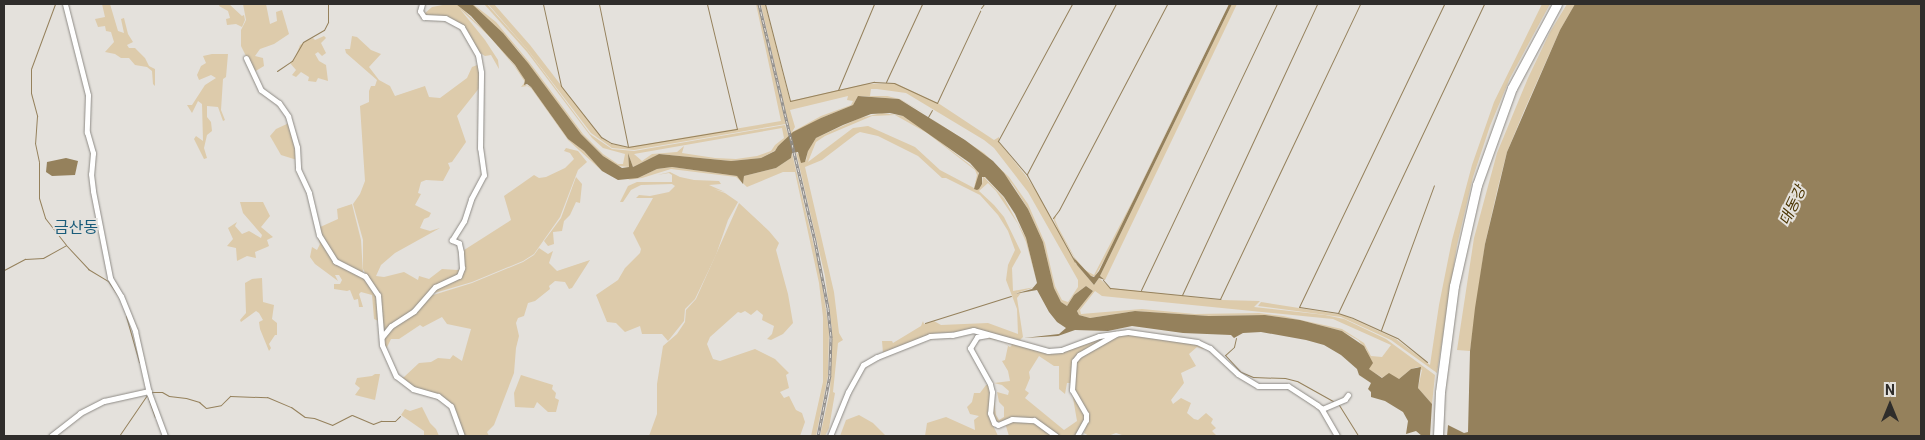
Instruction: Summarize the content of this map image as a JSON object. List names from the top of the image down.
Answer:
{
  "districts": ["금산동"],
  "water": ["대동강"],
  "north": "top"
}
